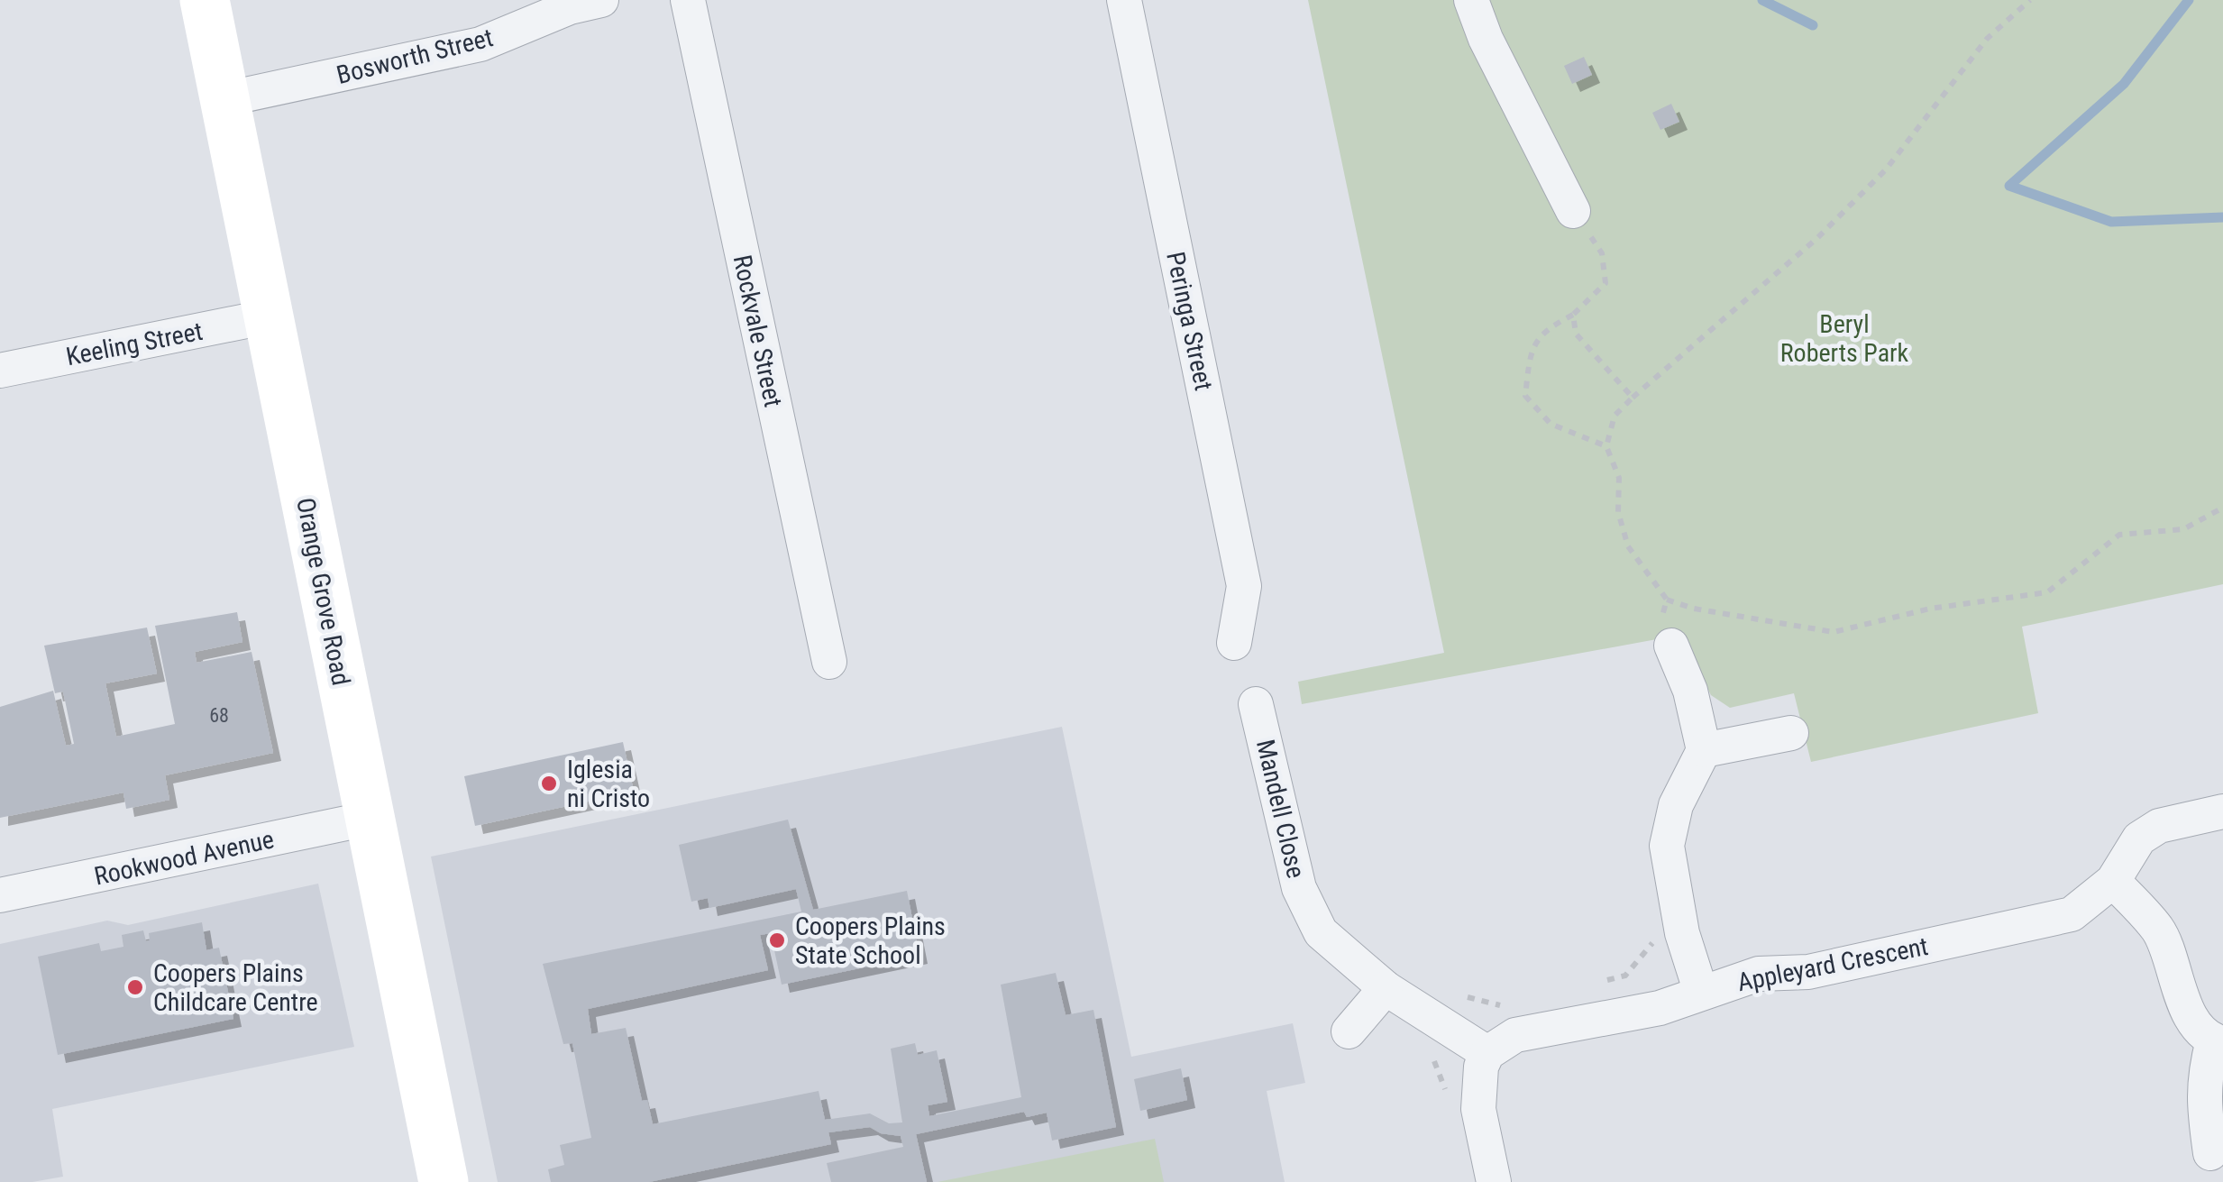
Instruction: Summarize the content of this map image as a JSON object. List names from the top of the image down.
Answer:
{
  "streets": {
    "main road": ["Orange Grove Road"],
    "street": [
      "Bosworth Street",
      "Peringa Street",
      "Rockvale Street",
      "Keeling Street",
      "Mandell Close",
      "Rookwood Avenue",
      "Appleyard Crescent"
    ]
  },
  "crossings": [
    ["Bosworth Street", "Orange Grove Road"],
    ["Keeling Street", "Orange Grove Road"],
    ["Orange Grove Road", "Rookwood Avenue"],
    ["Mandell Close", "Appleyard Crescent"]
  ],
  "parks": ["Beryl Roberts Park"],
  "places": ["Iglesia ni Cristo", "Coopers Plains State School", "Coopers Plains Childcare Centre"],
  "house_numbers": ["68"]
}
